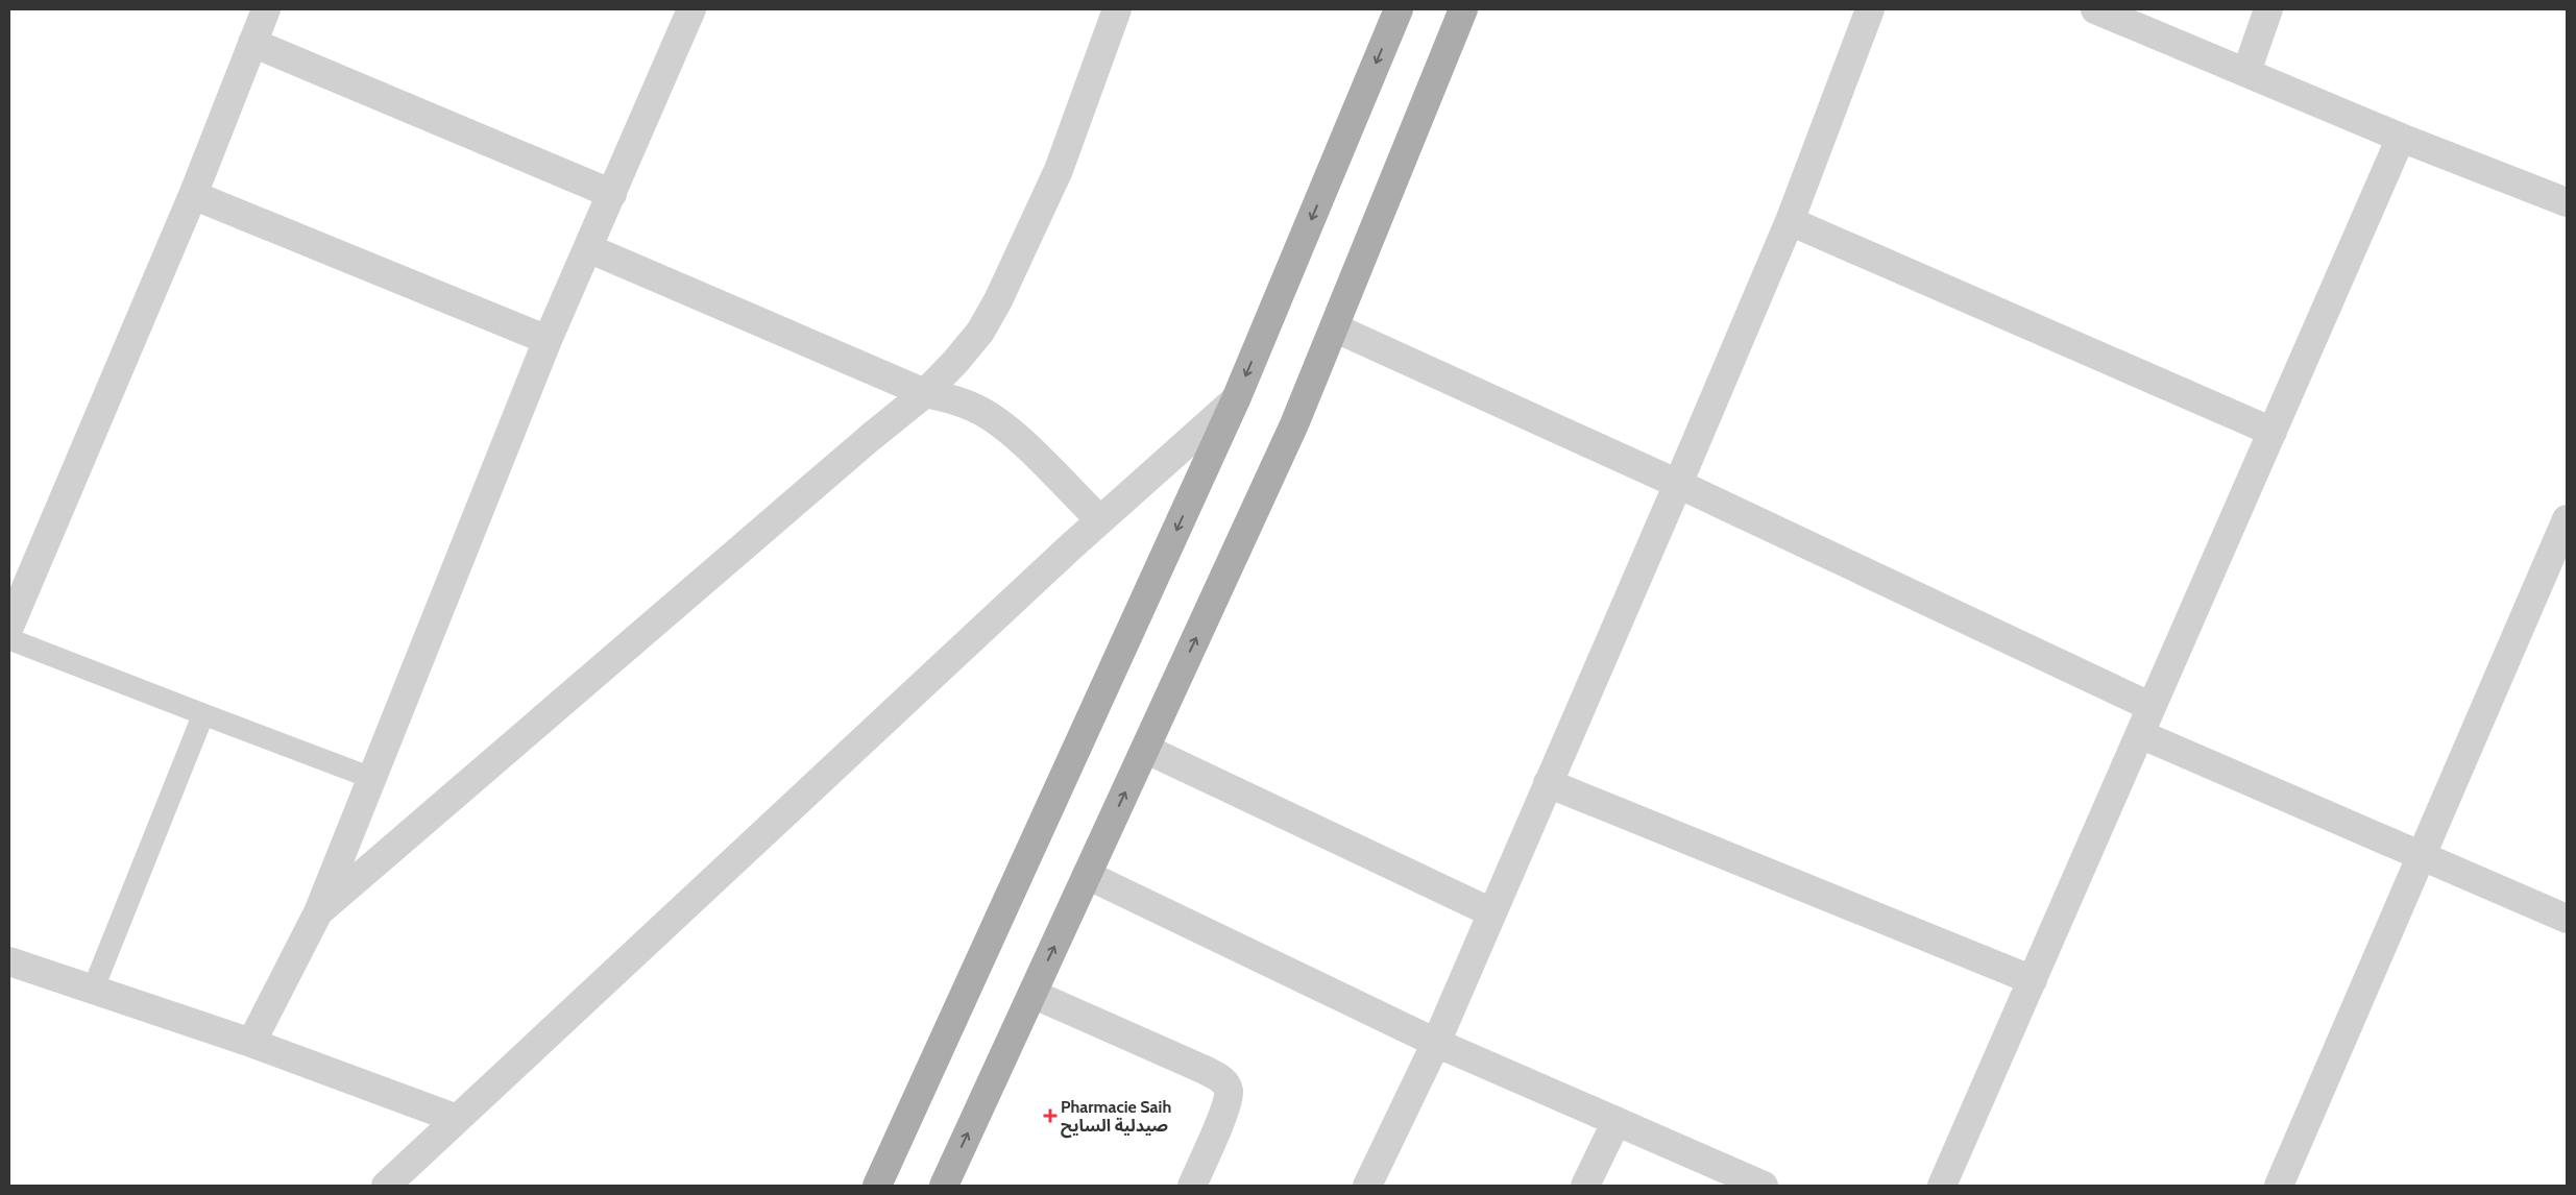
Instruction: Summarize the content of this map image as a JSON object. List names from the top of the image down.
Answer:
{
  "places": {
    "health": ["Pharmacie Saih صيدلية السايح"]
  }
}
